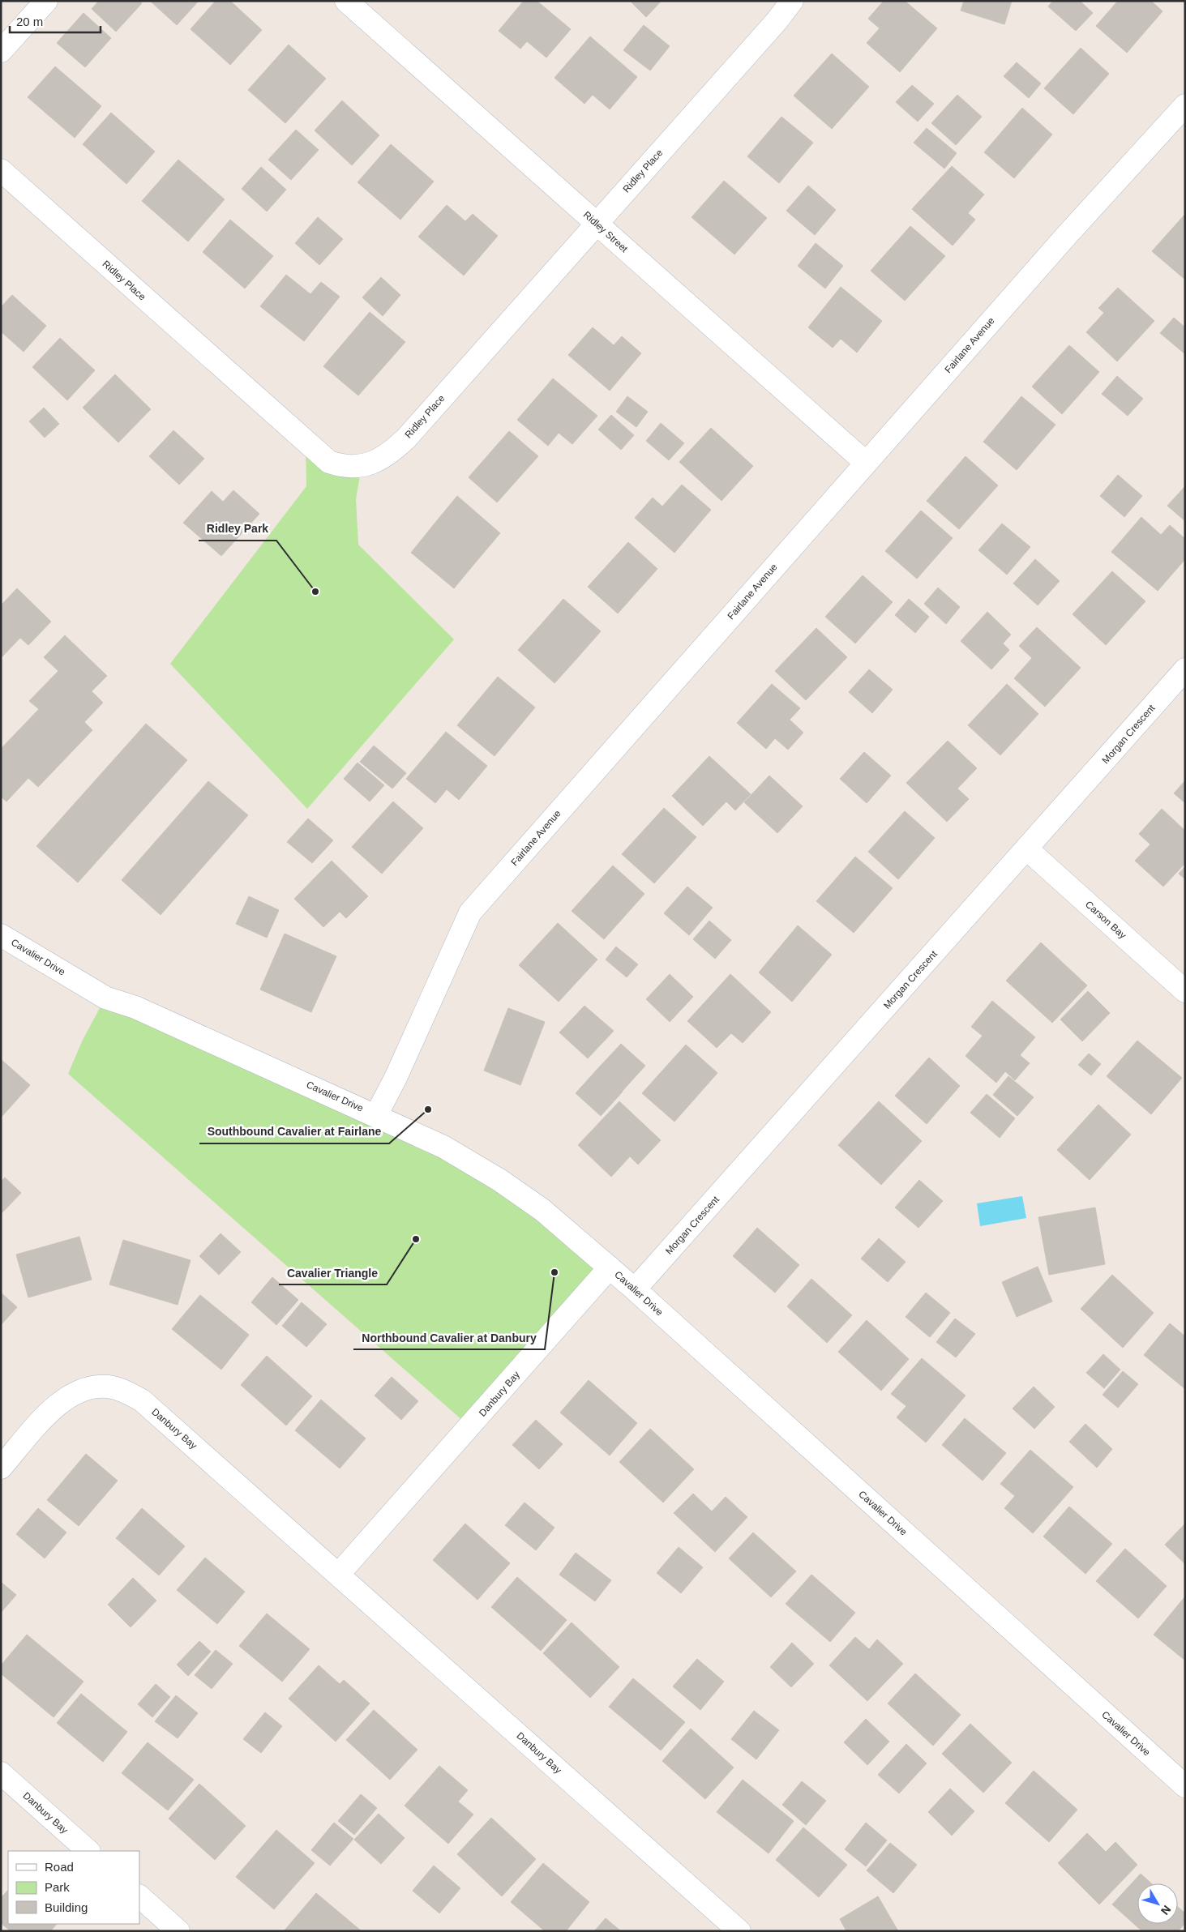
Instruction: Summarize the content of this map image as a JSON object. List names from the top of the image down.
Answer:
{
  "streets": {
    "street": [
      "Ridley Place",
      "Ridley Street",
      "Fairlane Avenue",
      "Morgan Crescent",
      "Carson Bay",
      "Cavalier Drive",
      "Danbury Bay"
    ]
  },
  "crossings": [
    ["Ridley Place", "Ridley Street"],
    ["Ridley Street", "Fairlane Avenue"],
    ["Fairlane Avenue", "Cavalier Drive"],
    ["Morgan Crescent", "Carson Bay"],
    ["Morgan Crescent", "Cavalier Drive"],
    ["Cavalier Drive", "Danbury Bay"]
  ],
  "places": [
    "Ridley Park",
    "Southbound Cavalier at Fairlane",
    "Cavalier Triangle",
    "Northbound Cavalier at Danbury"
  ],
  "legend": ["Road", "Park", "Building"],
  "scale_bar": "20 m",
  "north": "bottom right"
}
